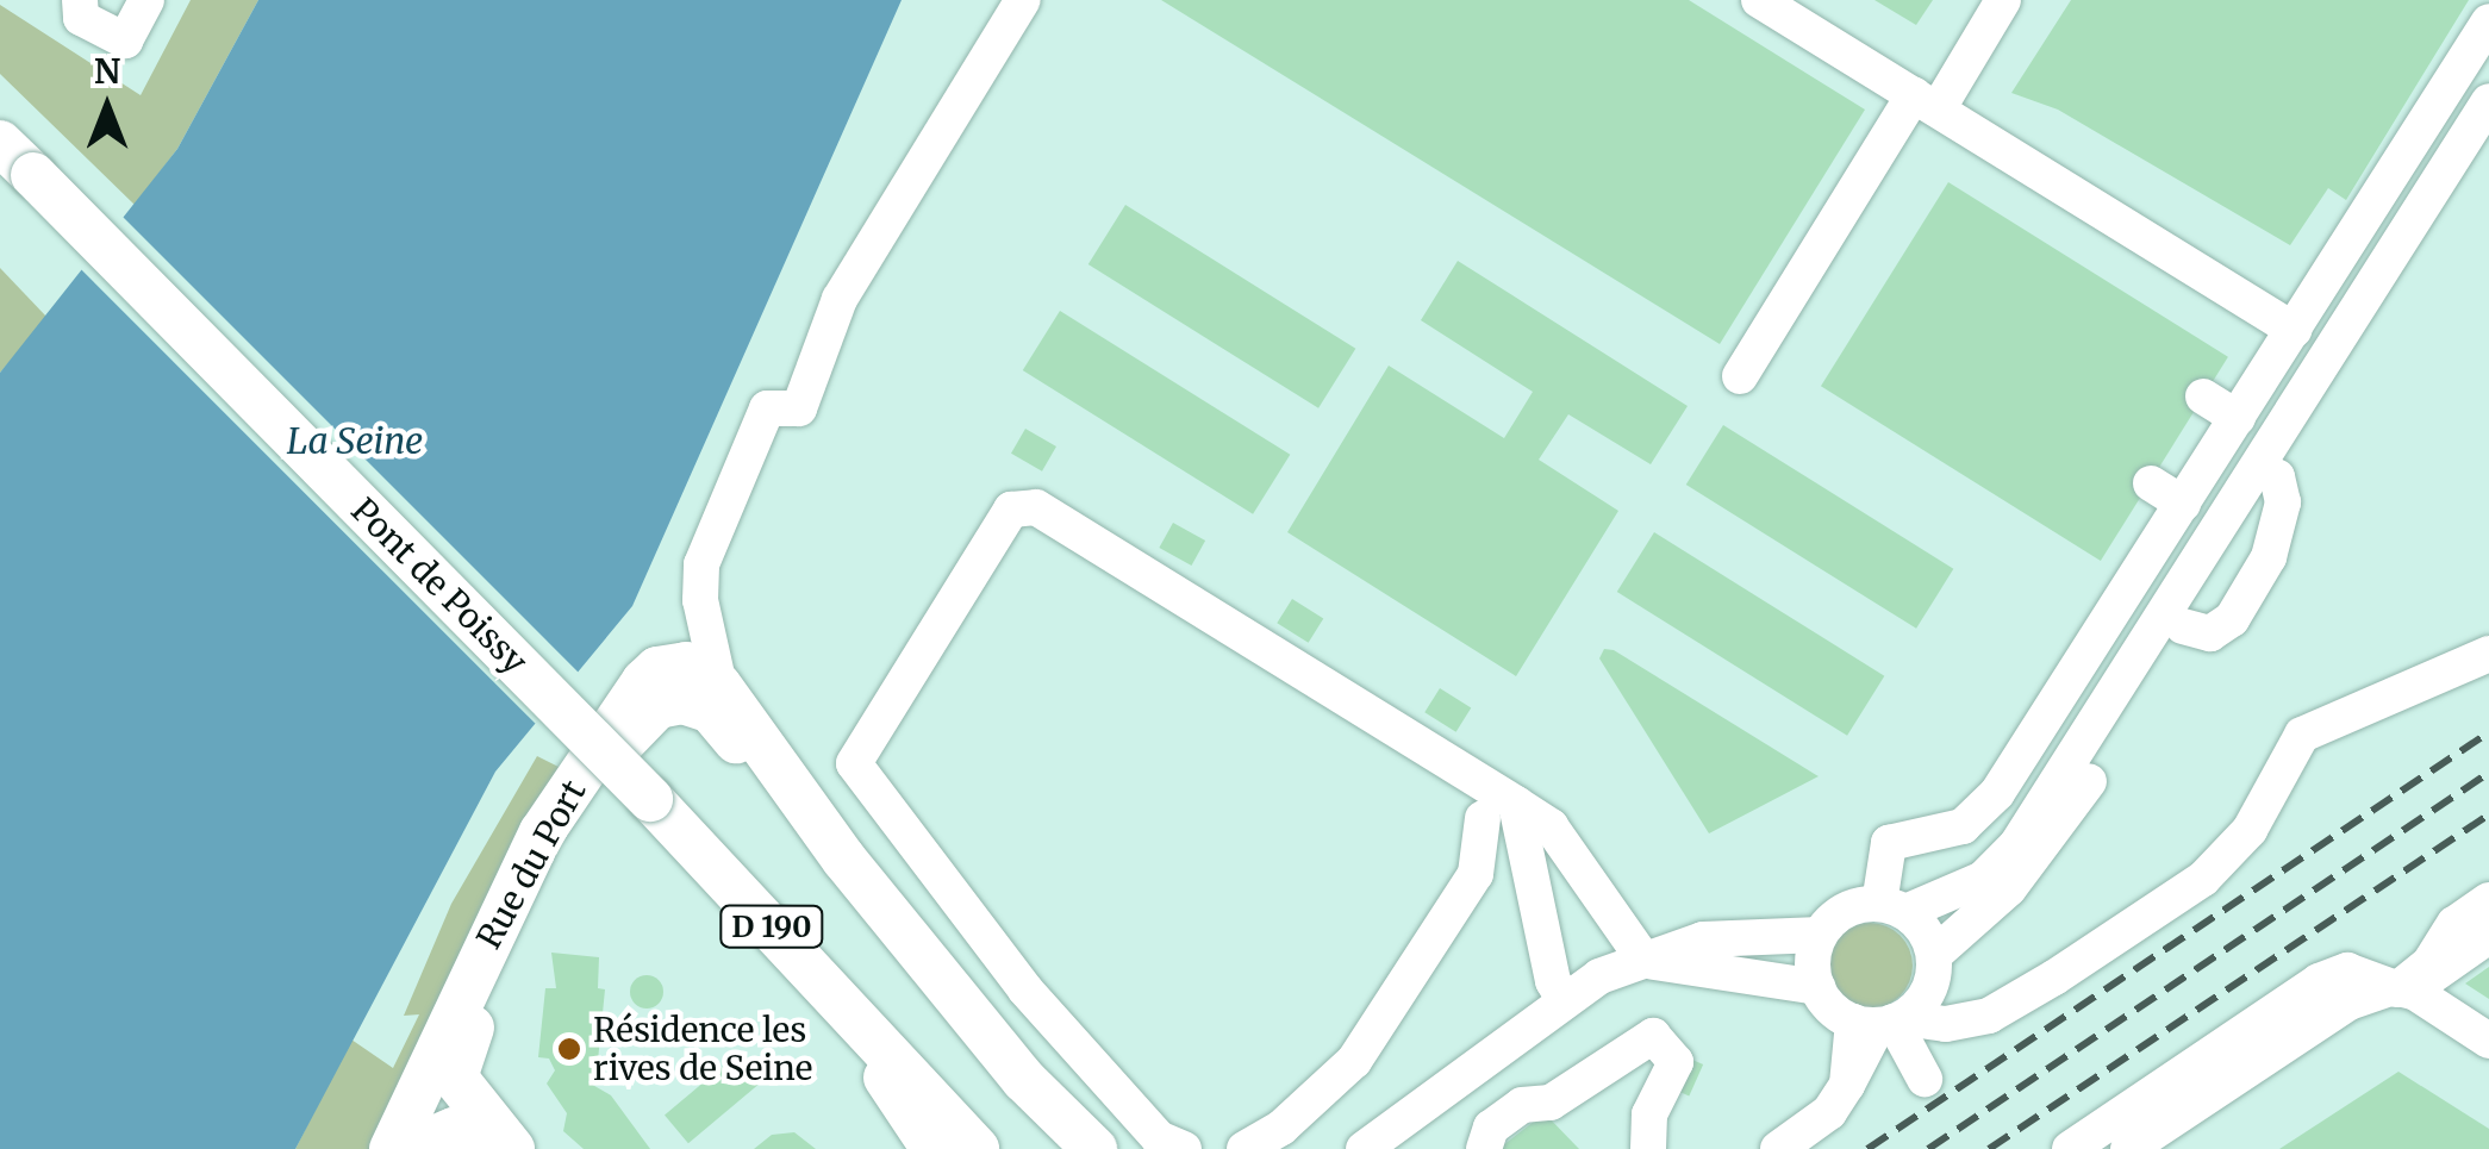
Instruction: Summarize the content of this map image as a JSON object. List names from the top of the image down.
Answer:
{
  "streets": {
    "main road": ["Pont de Poissy", "Rue du Port", "D 190"]
  },
  "crossings": [
    ["Pont de Poissy", "D 190"]
  ],
  "water": ["La Seine"],
  "places": ["Résidence les rives de Seine"],
  "north": "top"
}
